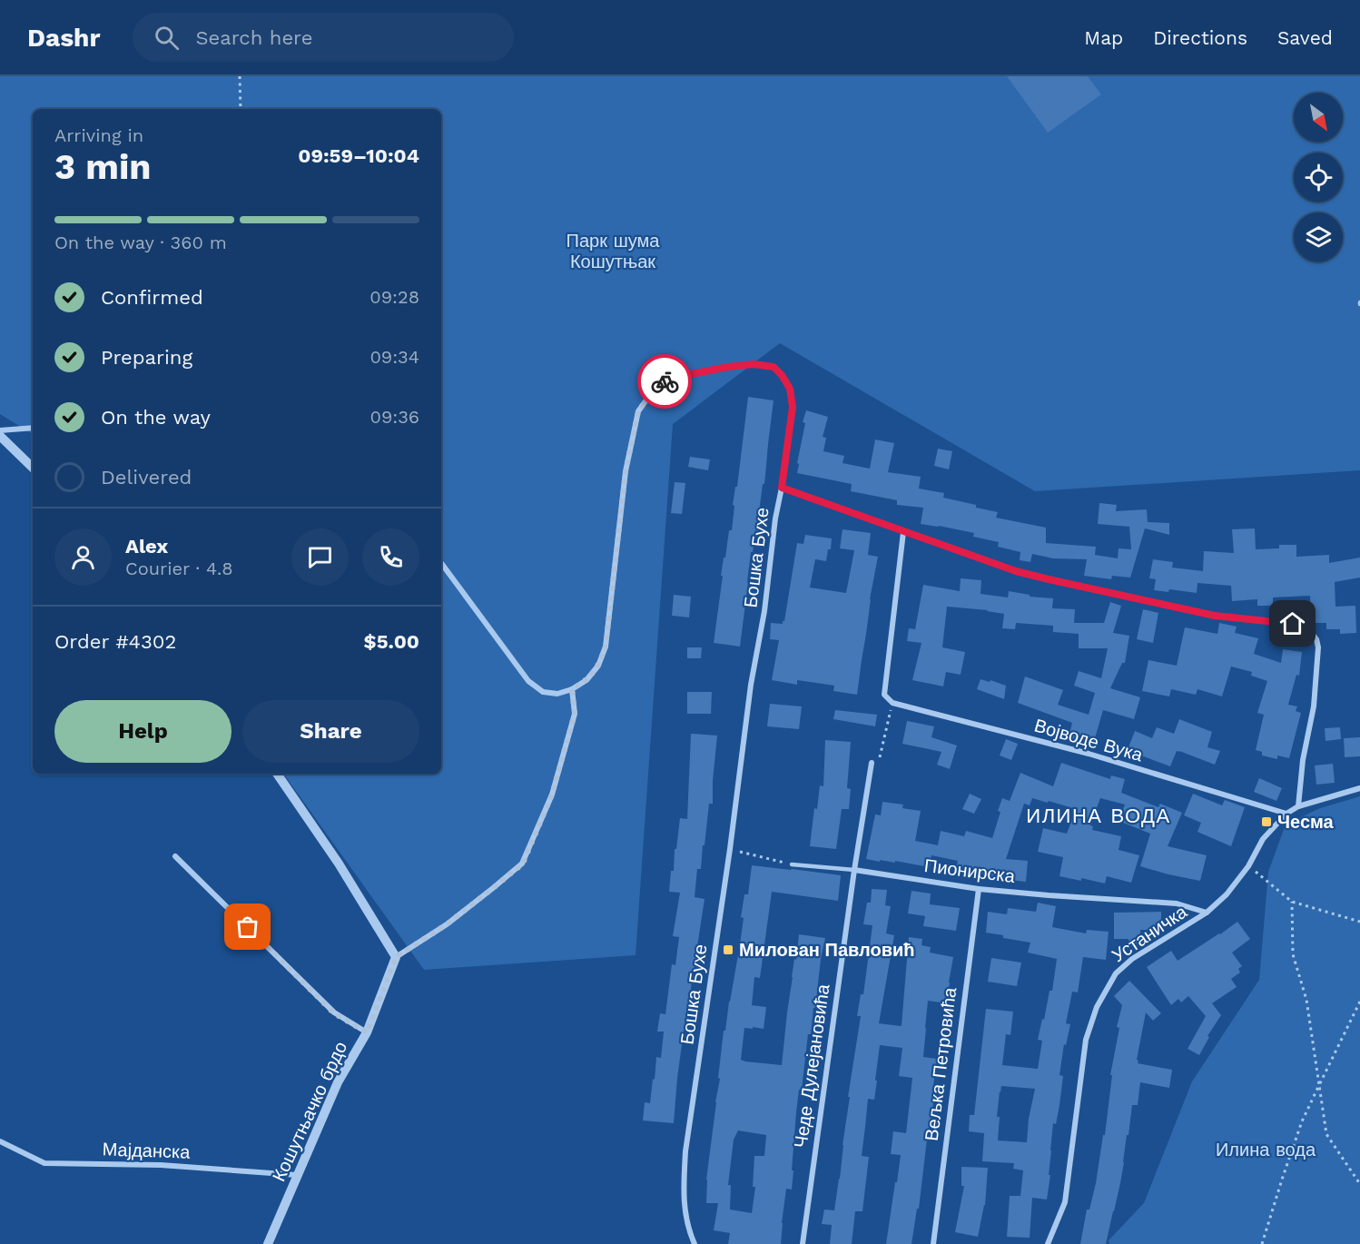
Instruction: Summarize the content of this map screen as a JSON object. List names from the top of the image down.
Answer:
{
  "streets": {
    "street": [
      "Бошка Бухе",
      "Војводе Вука",
      "Пионирска",
      "Устаничка",
      "Вељка Петровића",
      "Чеде Дулејановића",
      "Кошутњачко брдо",
      "Мајданска"
    ]
  },
  "crossings": [
    ["Војводе Вука", "Устаничка"],
    ["Пионирска", "Устаничка"],
    ["Пионирска", "Вељка Петровића"],
    ["Пионирска", "Чеде Дулејановића"],
    ["Кошутњачко брдо", "Мајданска"]
  ],
  "districts": ["ИЛИНА ВОДА"],
  "parks": ["Парк шума Кошутњак", "Илина вода"],
  "places": {
    "transit": ["Чесма", "Милован Павловић"]
  },
  "north": "bottom right",
  "page": {
    "header": "Dashr",
    "search": "Search here",
    "nav": ["Map", "Directions", "Saved"],
    "heading": ["3 min", "Arriving in", "09:59–10:04"],
    "panel": [
      "Alex",
      "Courier · 4.8",
      "Order #4302",
      "$5.00"
    ],
    "bar": "On the way · 360 m",
    "list": [
      ["Confirmed", "09:28"],
      ["Preparing", "09:34"],
      ["On the way", "09:36"],
      "Delivered"
    ],
    "buttons": ["Help", "Share"]
  }
}
